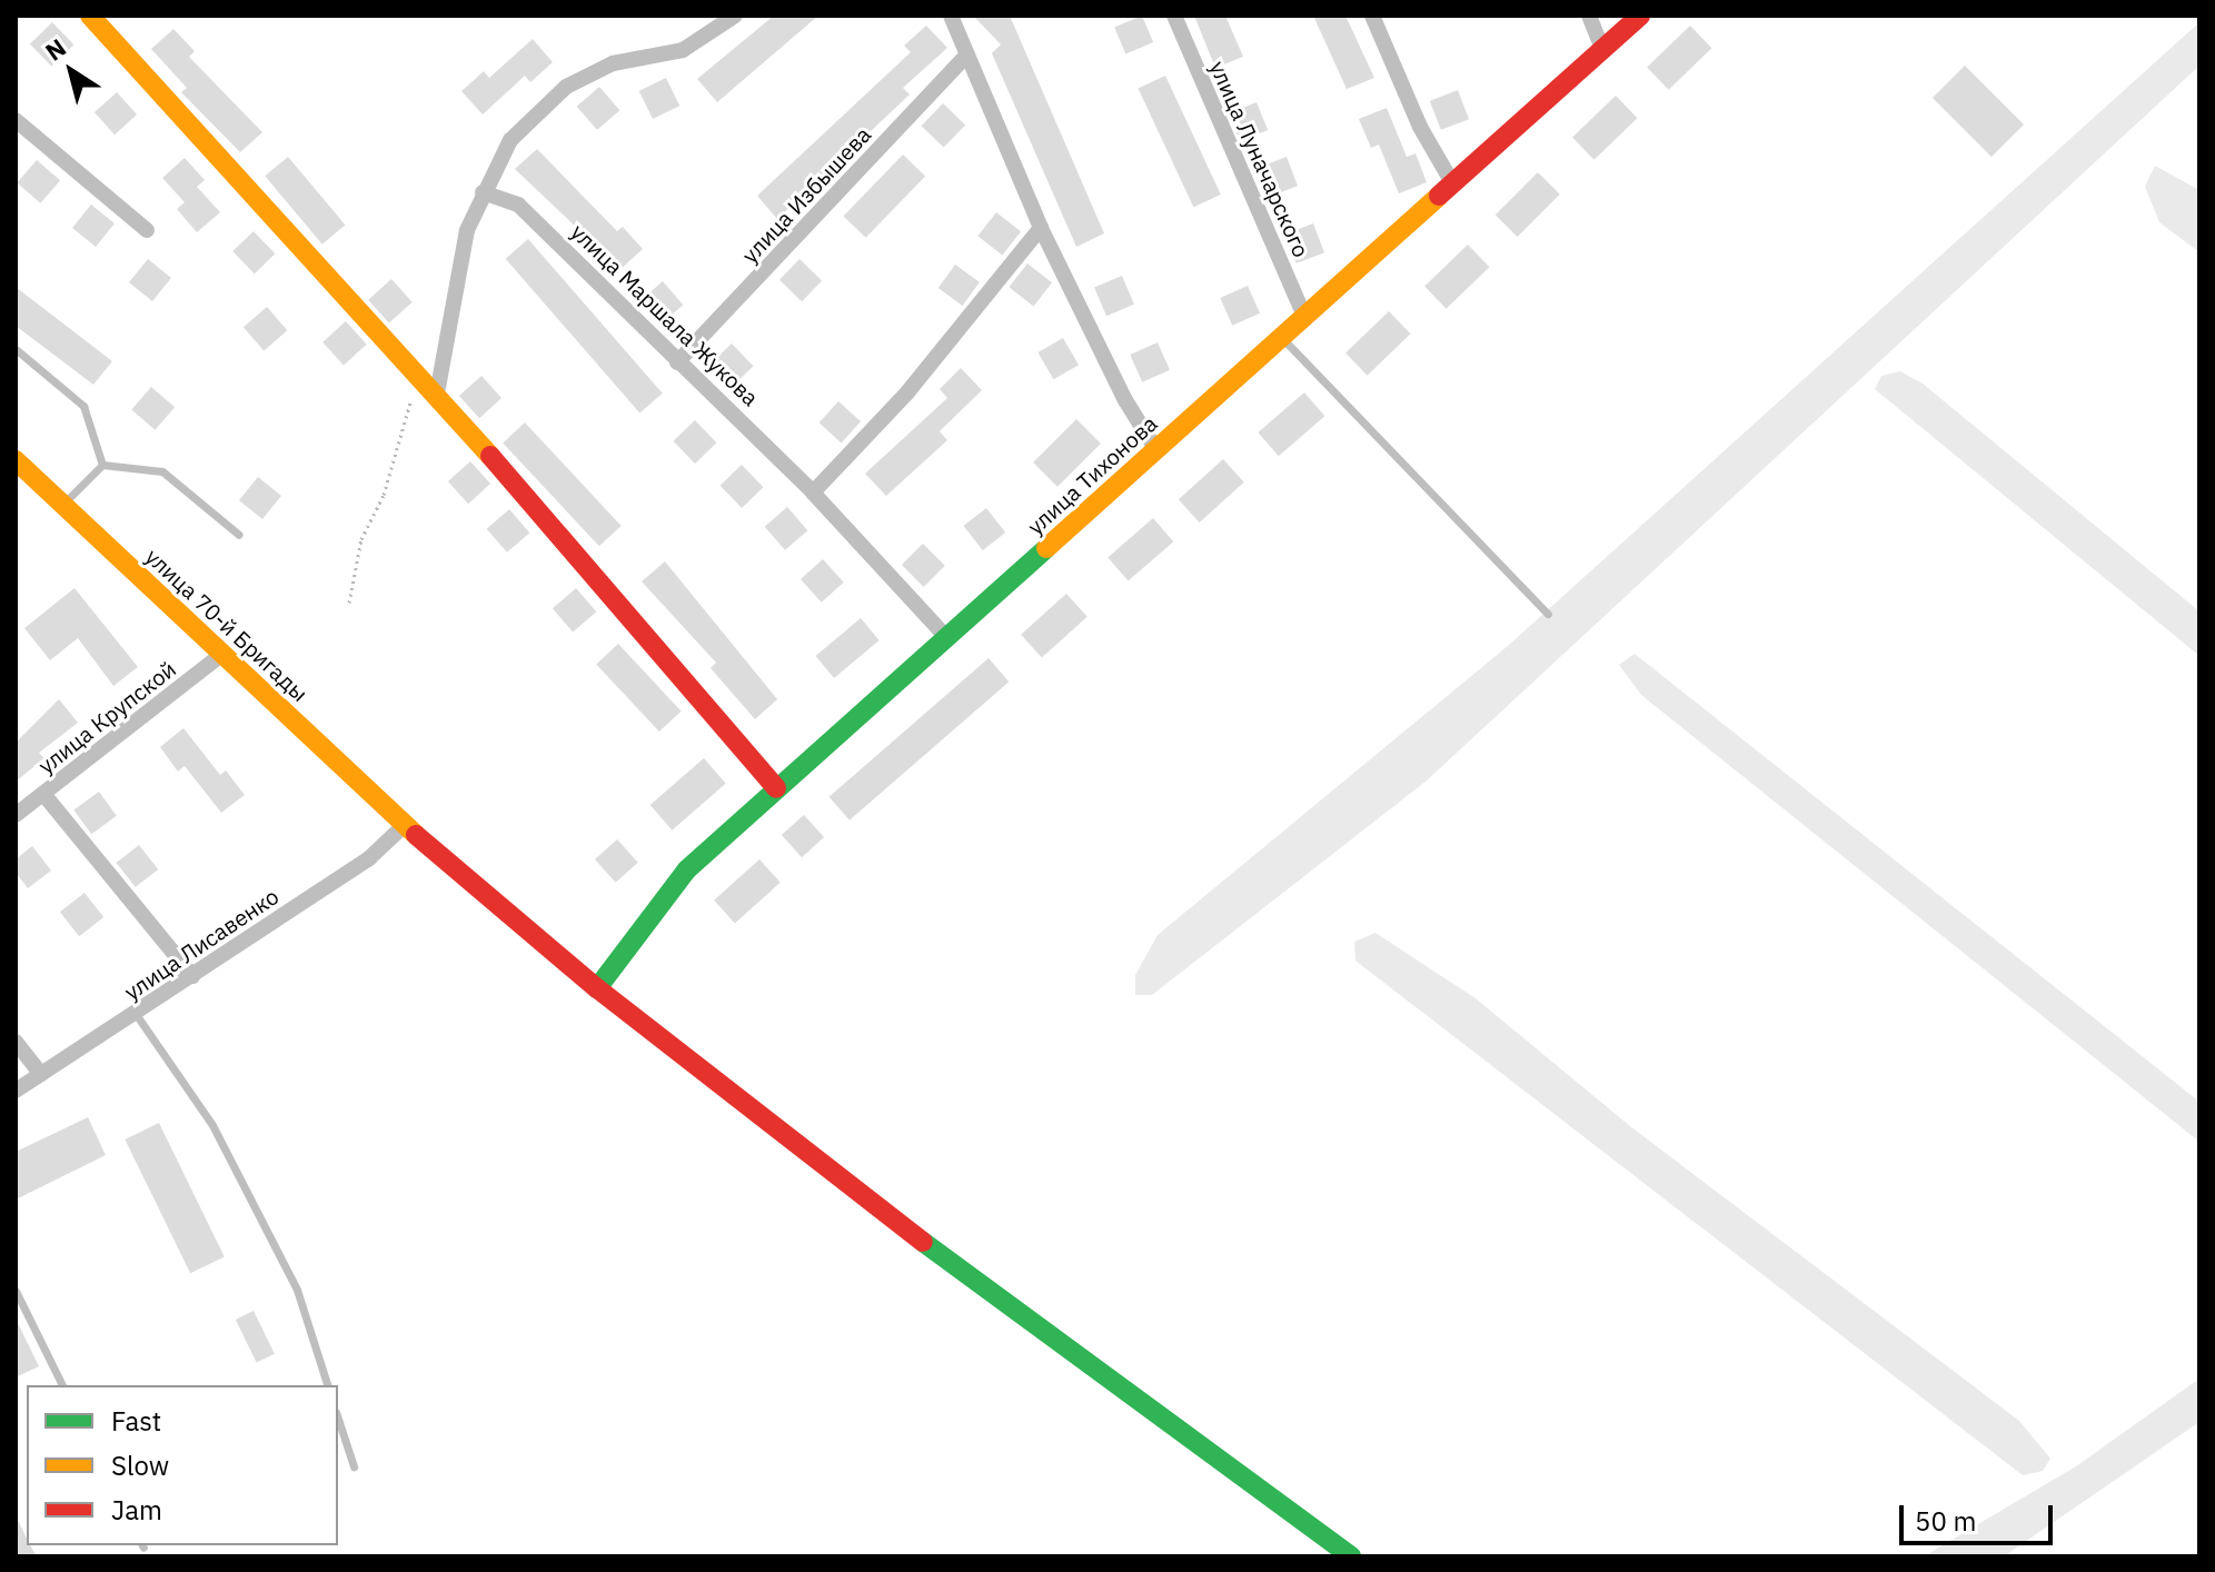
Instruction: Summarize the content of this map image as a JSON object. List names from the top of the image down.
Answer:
{
  "streets": {
    "street": [
      "улица Луначарского",
      "улица Избышева",
      "улица Маршала Жукова",
      "улица Тихонова",
      "улица 70-й Бригады",
      "улица Крупской",
      "улица Лисавенко"
    ]
  },
  "crossings": [
    ["улица Луначарского", "улица Тихонова"],
    ["улица Избышева", "улица Маршала Жукова"],
    ["улица Маршала Жукова", "улица Тихонова"],
    ["улица Тихонова", "улица 70-й Бригады"],
    ["улица 70-й Бригады", "улица Крупской"],
    ["улица 70-й Бригады", "улица Лисавенко"]
  ],
  "legend": ["Fast", "Slow", "Jam"],
  "scale_bar": "50 m",
  "north": "top left"
}
